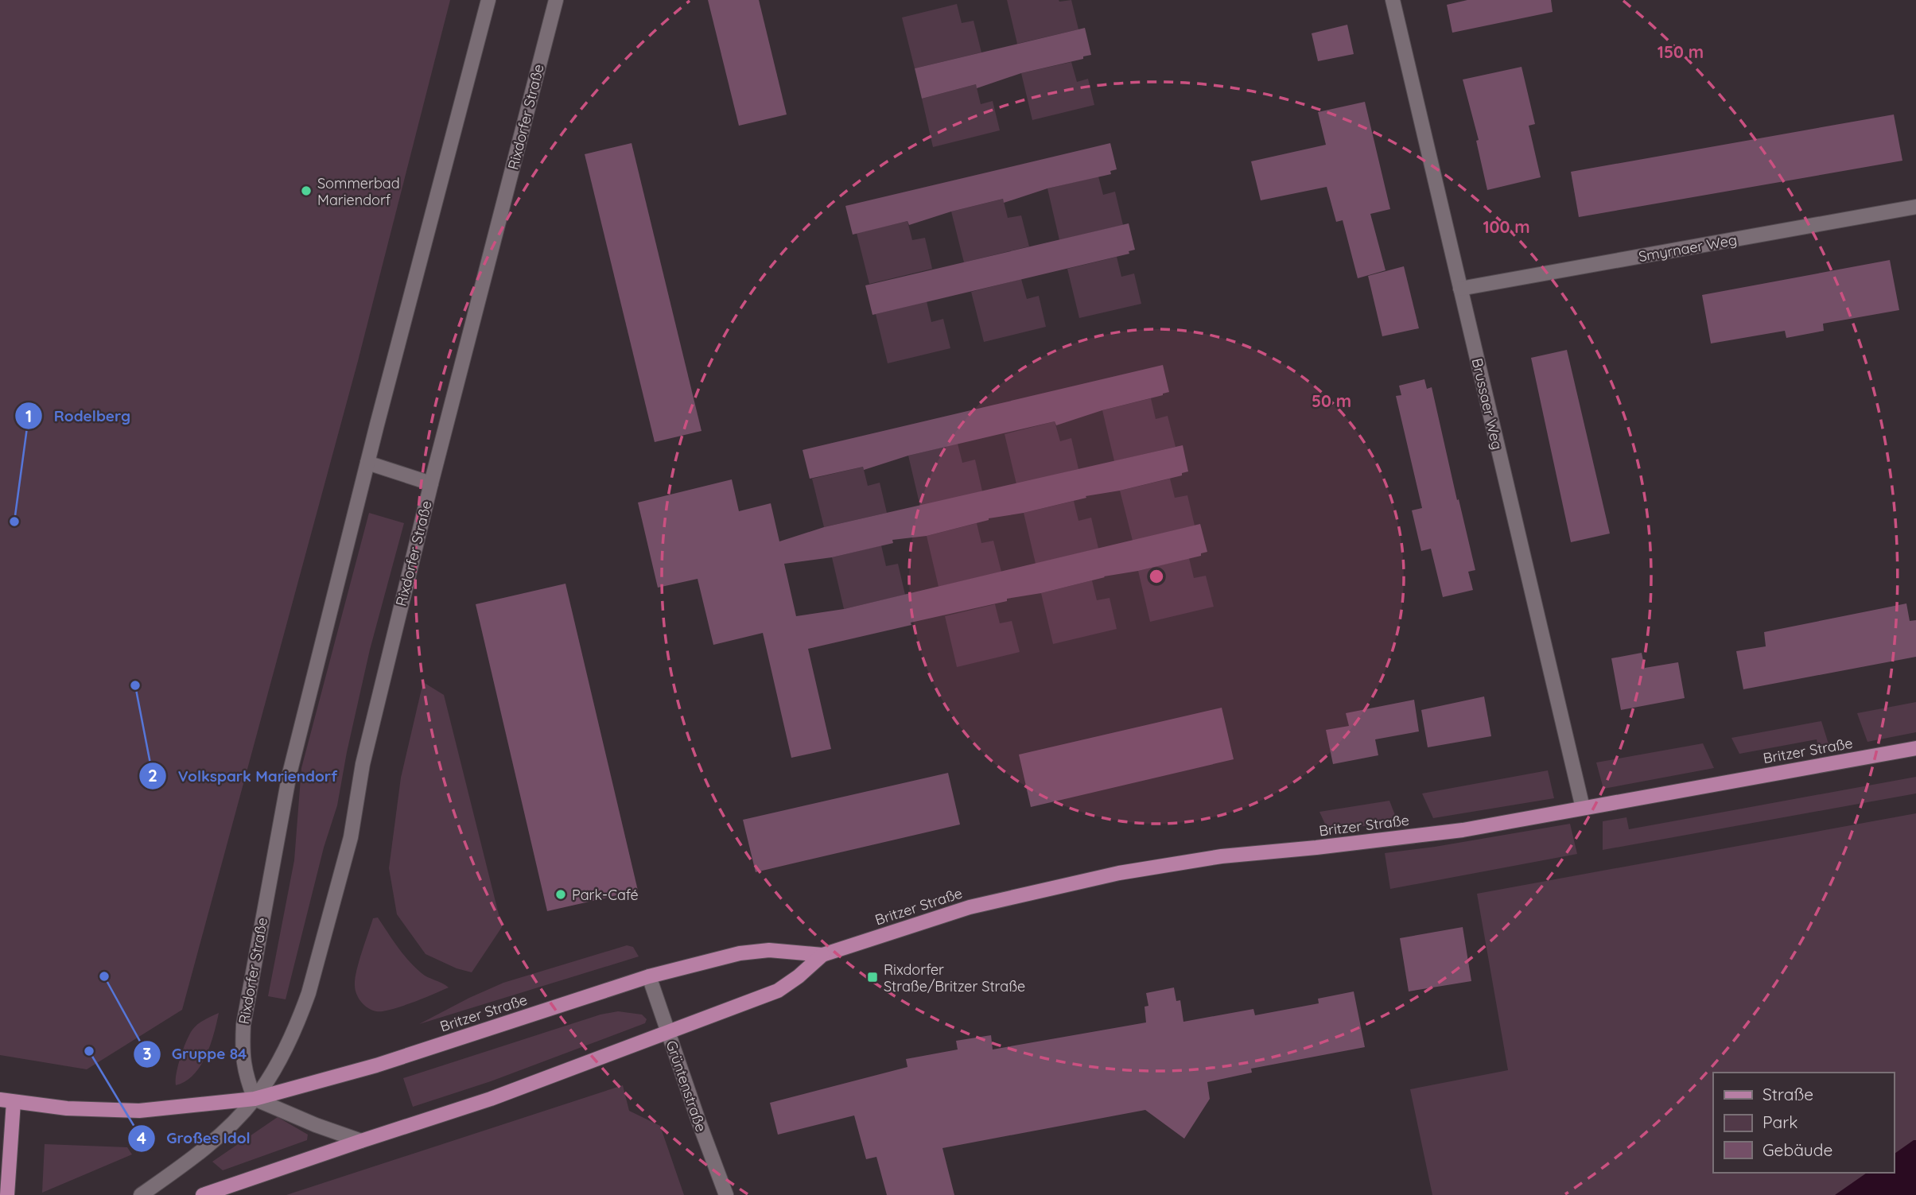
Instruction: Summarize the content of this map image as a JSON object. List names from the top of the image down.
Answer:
{
  "streets": {
    "main road": ["Britzer Straße"],
    "street": [
      "Rixdorfer Straße",
      "Smyrnaer Weg",
      "Brussaer Weg",
      "Grüntenstraße"
    ]
  },
  "crossings": [
    ["Rixdorfer Straße", "Britzer Straße"],
    ["Smyrnaer Weg", "Brussaer Weg"],
    ["Brussaer Weg", "Britzer Straße"],
    ["Britzer Straße", "Grüntenstraße"]
  ],
  "places": {
    "other": [
      "Sommerbad Mariendorf",
      "Rodelberg",
      "Volkspark Mariendorf",
      "Park-Café",
      "Gruppe 84",
      "Großes Idol"
    ],
    "transit": ["Rixdorfer Straße/Britzer Straße"]
  },
  "legend": ["Straße", "Park", "Gebäude"],
  "rings": ["150 m", "100 m", "50 m"]
}
